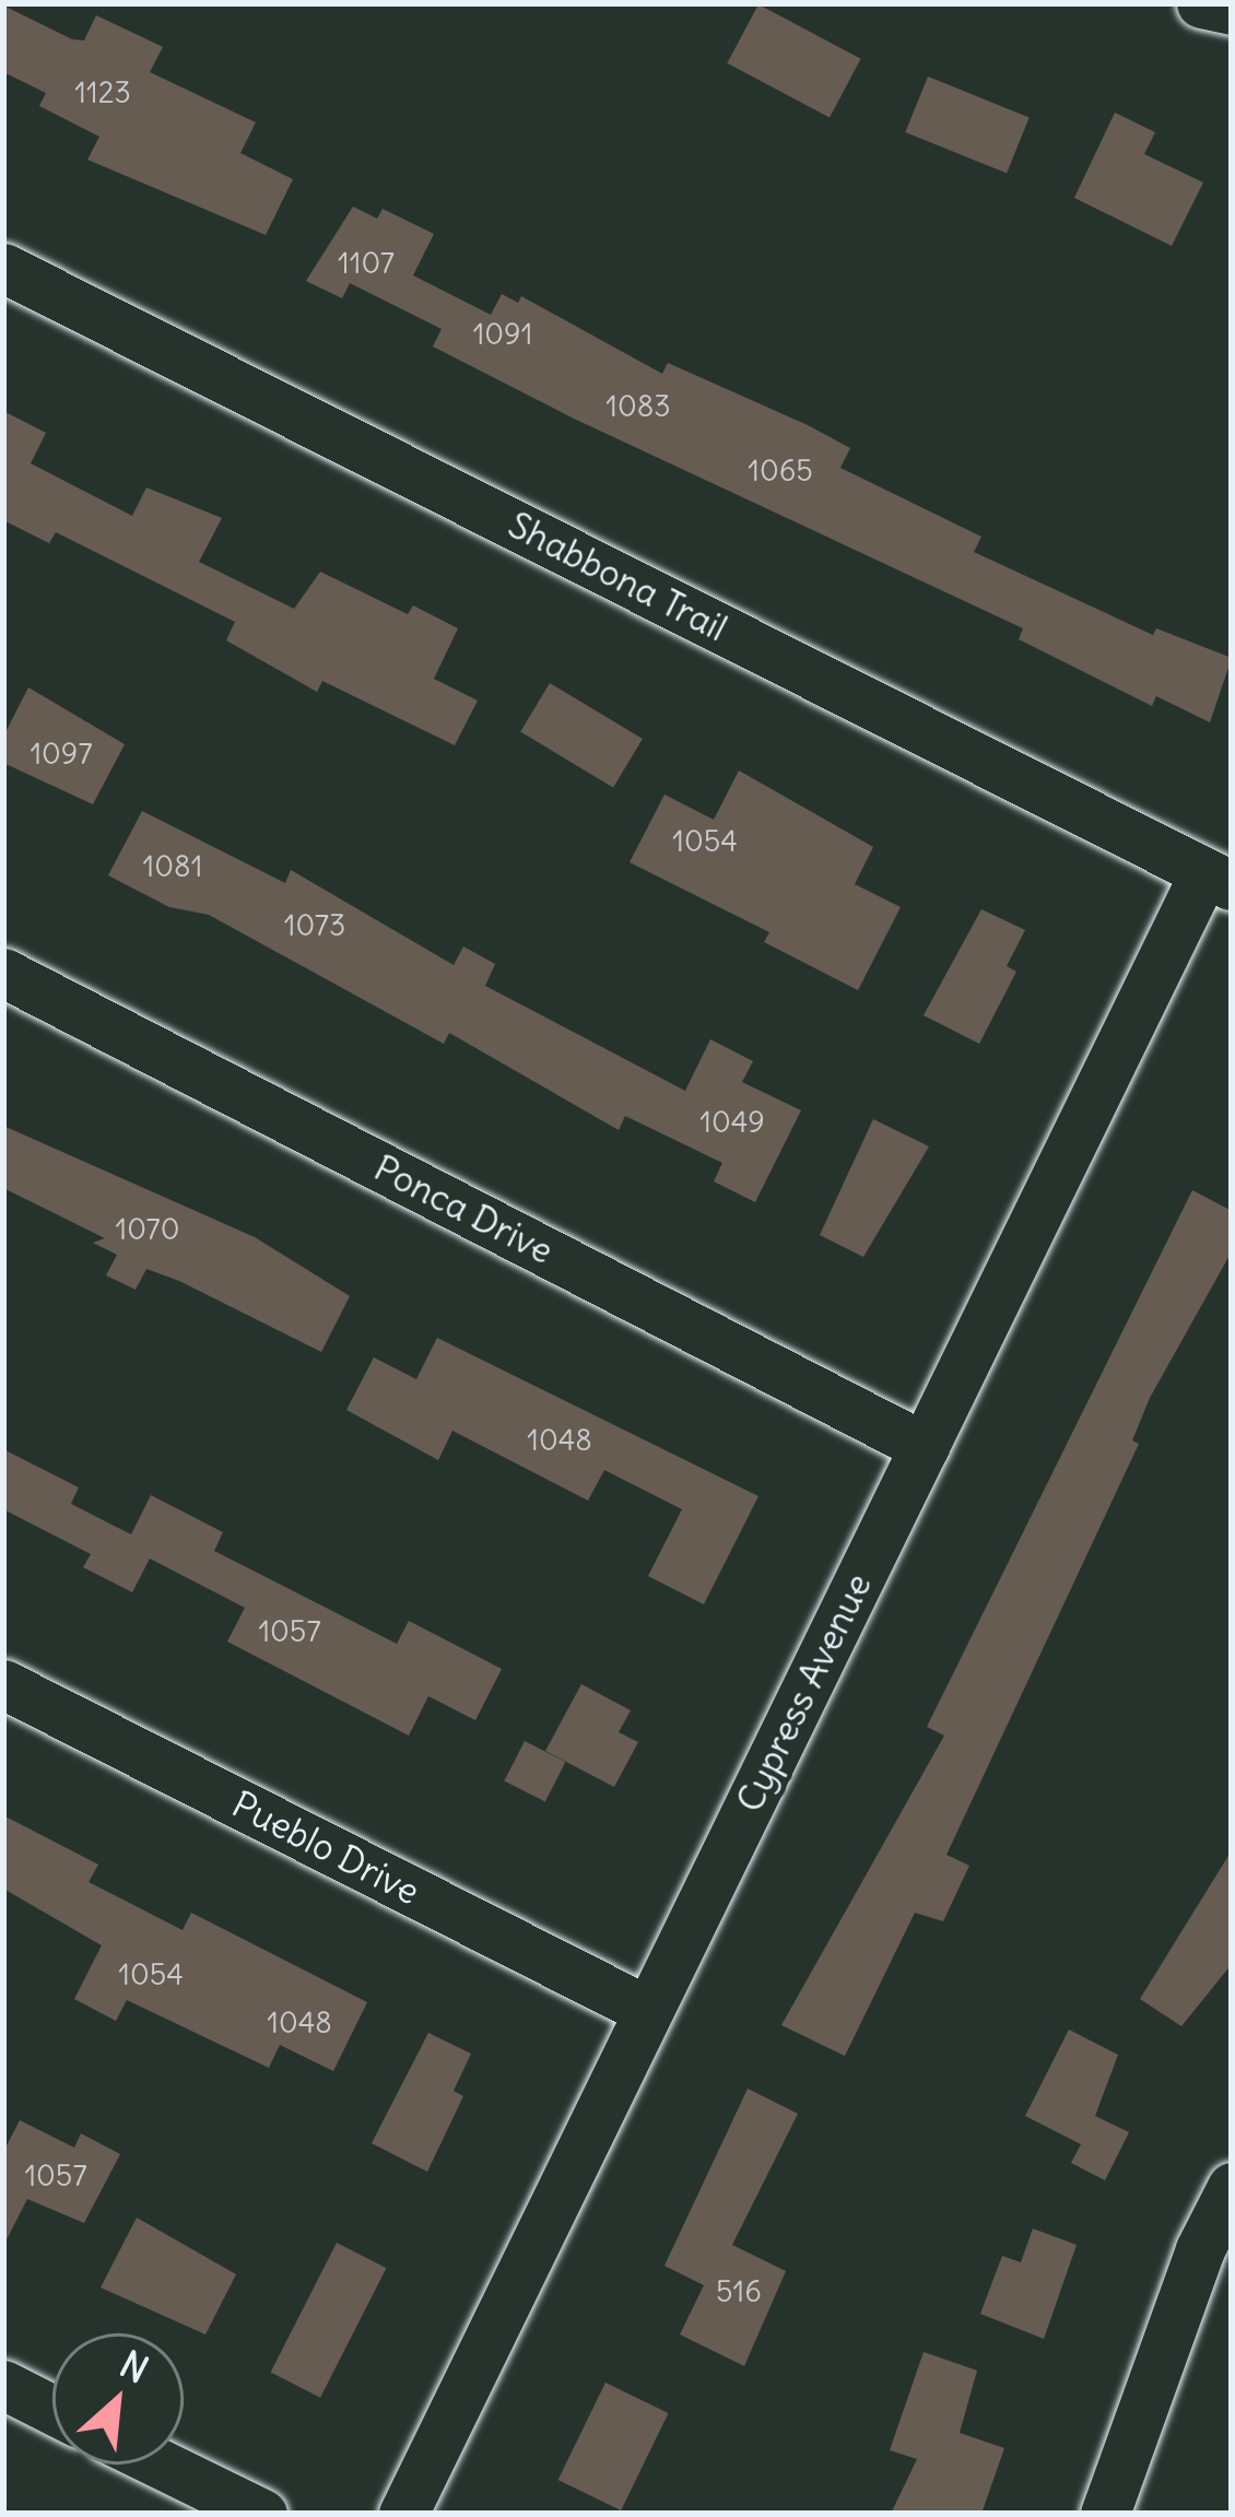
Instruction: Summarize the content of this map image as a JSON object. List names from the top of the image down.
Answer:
{
  "streets": {
    "street": [
      "Shabbona Trail",
      "Ponca Drive",
      "Cypress Avenue",
      "Pueblo Drive"
    ]
  },
  "crossings": [
    ["Shabbona Trail", "Cypress Avenue"],
    ["Ponca Drive", "Cypress Avenue"],
    ["Cypress Avenue", "Pueblo Drive"]
  ],
  "house_numbers": [
    "1123",
    "1107",
    "1091",
    "1083",
    "1065",
    "1097",
    "1054",
    "1081",
    "1073",
    "1049",
    "1070",
    "1048",
    "1057",
    "1054",
    "1048",
    "1057",
    "516"
  ],
  "north": "top right"
}
